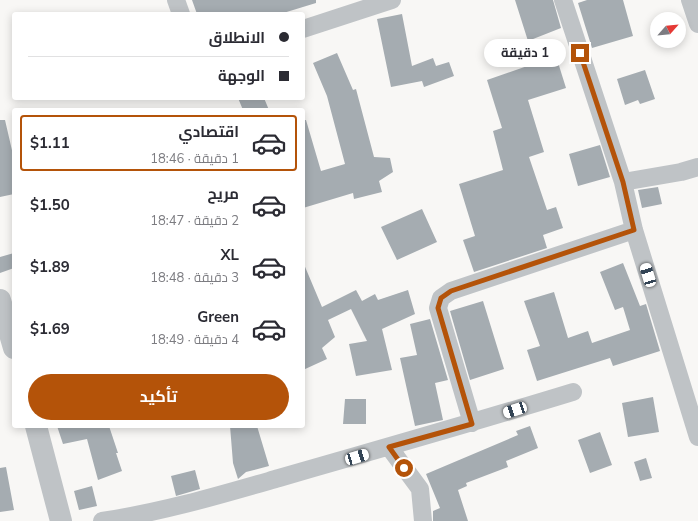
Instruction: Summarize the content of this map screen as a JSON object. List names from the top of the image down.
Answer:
{
  "north": "top right",
  "page": {
    "banner": ["الانطلاق", "الوجهة"],
    "bubble": "1 دقيقة",
    "list": [
      {
        "name": "اقتصادي",
        "note": "1 دقيقة · 18:46",
        "value": "$1.11"
      },
      {
        "name": "مريح",
        "note": "2 دقيقة · 18:47",
        "value": "$1.50"
      },
      {
        "name": "XL",
        "note": "3 دقيقة · 18:48",
        "value": "$1.89"
      },
      {
        "name": "Green",
        "note": "4 دقيقة · 18:49",
        "value": "$1.69"
      }
    ],
    "buttons": "تأكيد"
  }
}
